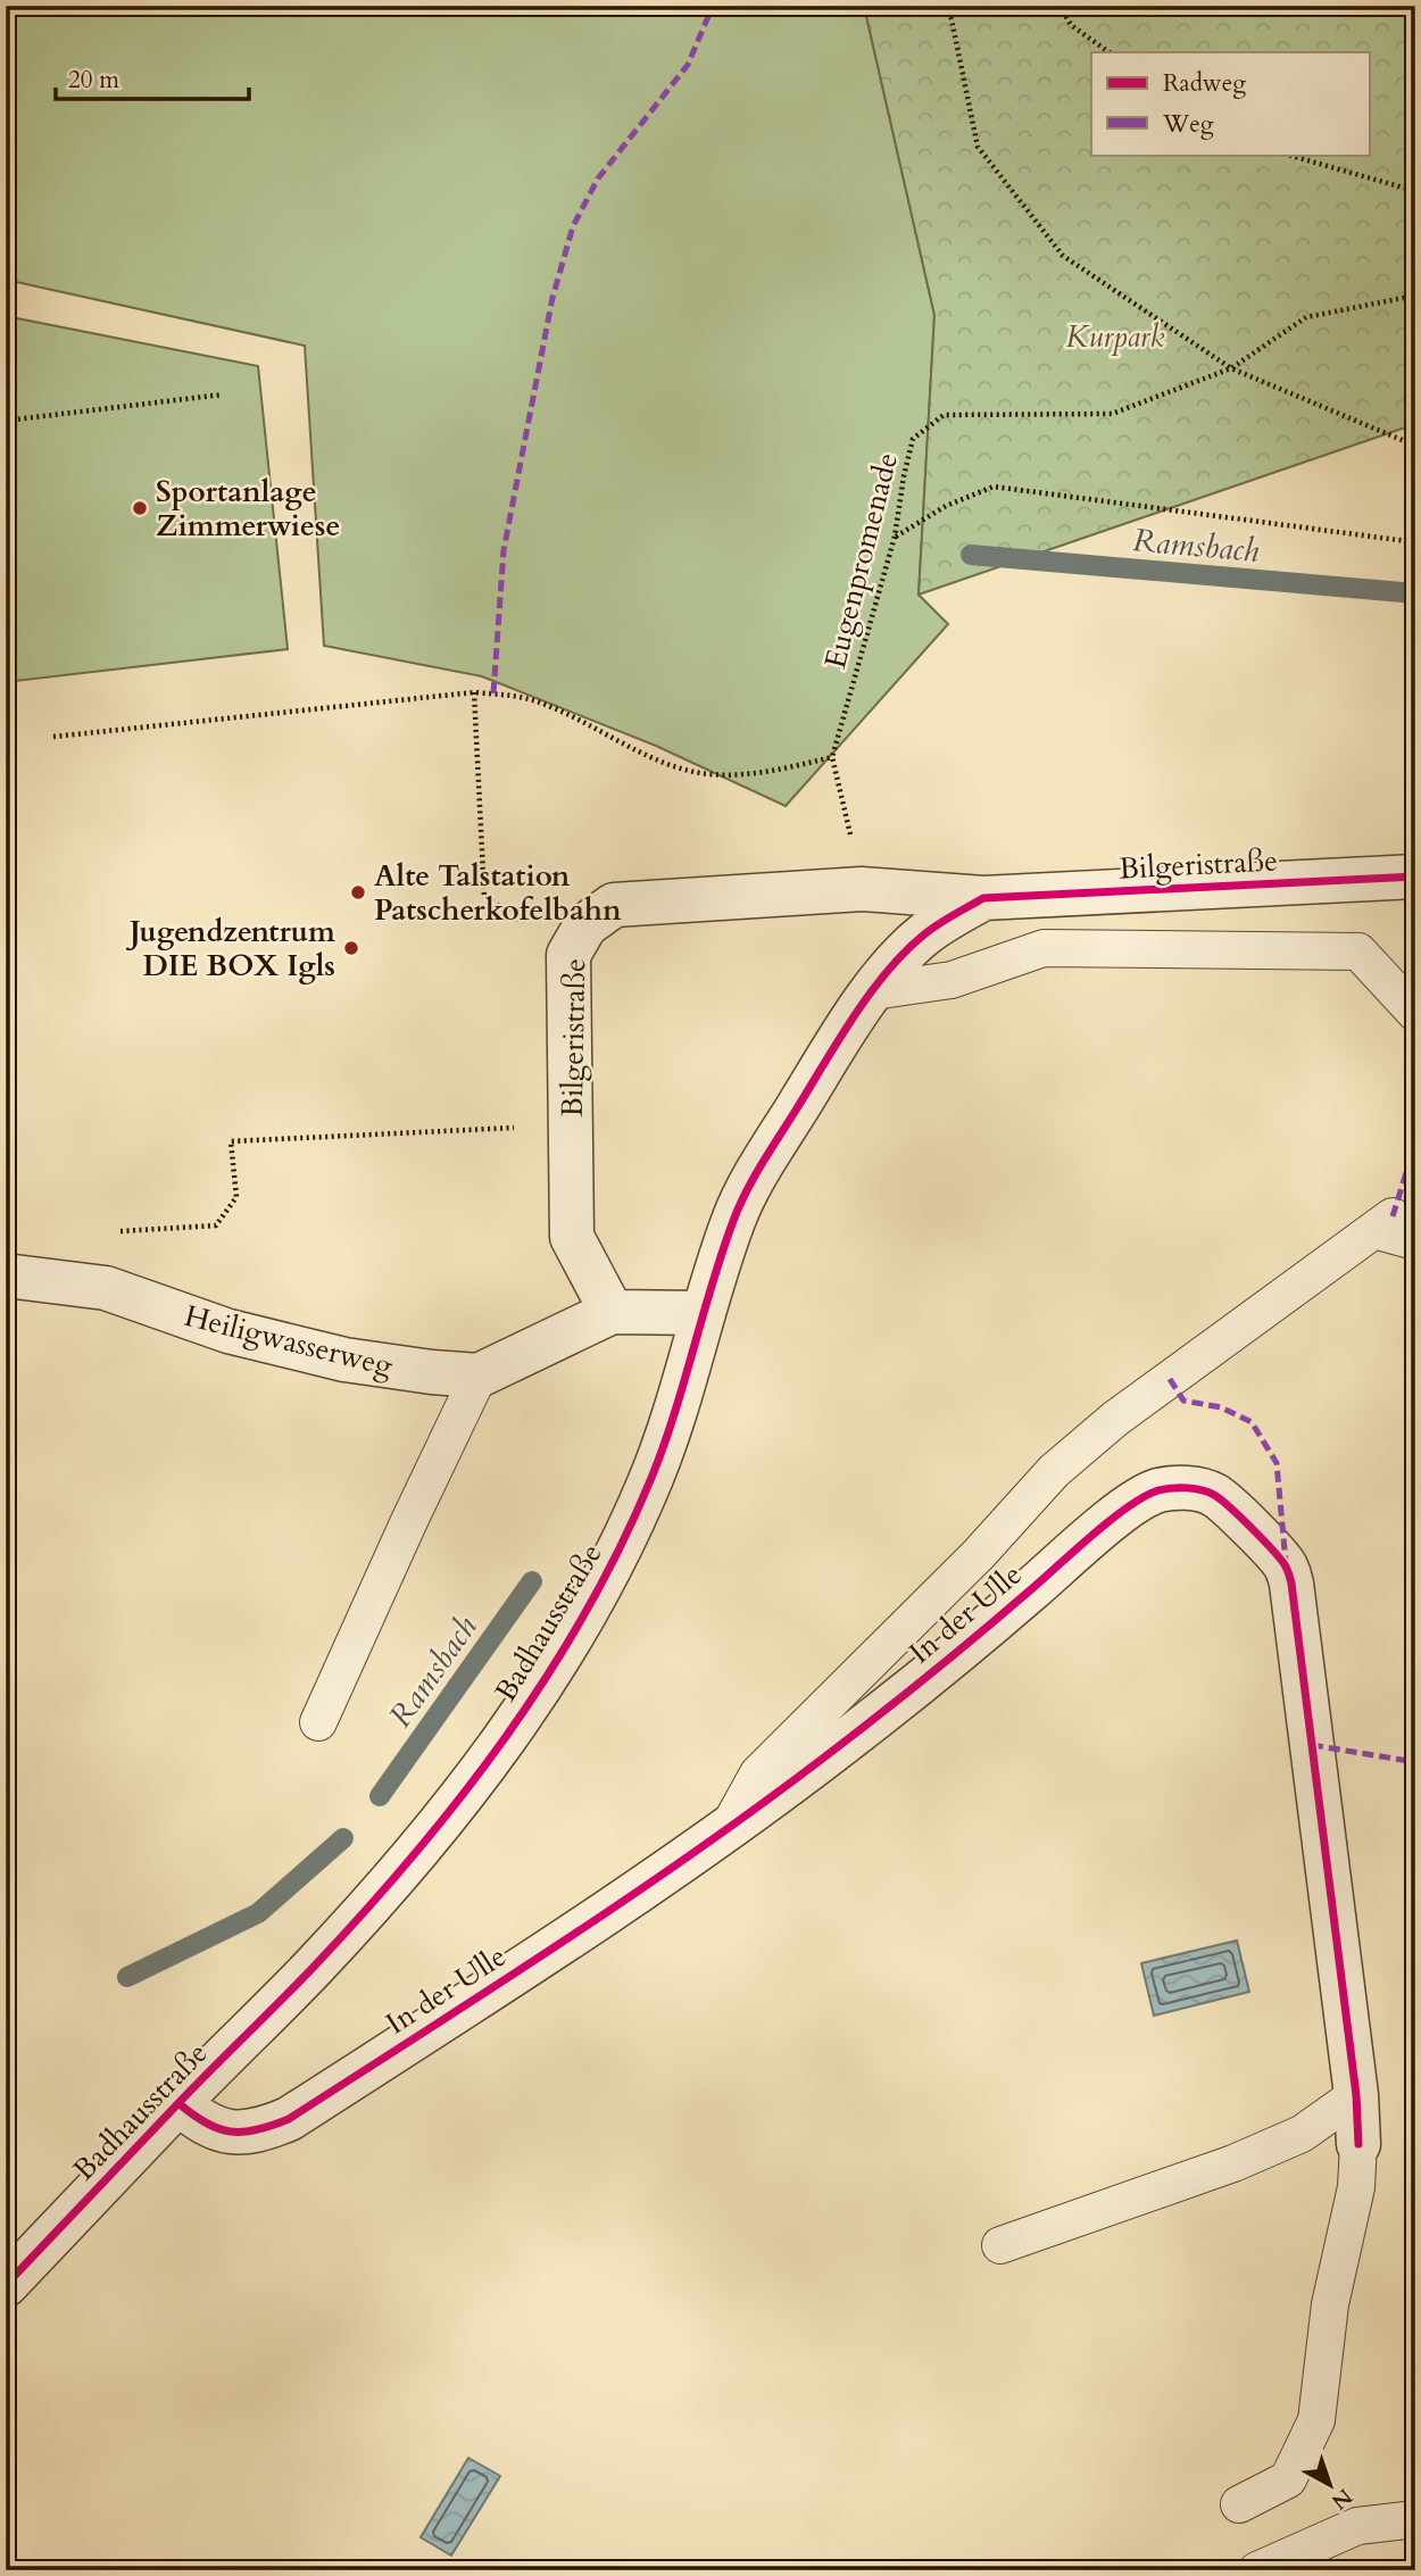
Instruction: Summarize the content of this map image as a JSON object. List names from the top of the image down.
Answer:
{
  "streets": {
    "street": [
      "Bilgeristraße",
      "Heiligwasserweg",
      "In der Ulle",
      "Badhausstraße"
    ],
    "path": ["Eugenpromenade"]
  },
  "crossings": [
    ["Eugenpromenade", "Bilgeristraße"],
    ["Bilgeristraße", "Heiligwasserweg"],
    ["Bilgeristraße", "Badhausstraße"],
    ["Heiligwasserweg", "Badhausstraße"],
    ["In der Ulle", "Badhausstraße"]
  ],
  "water": ["Ramsbach"],
  "parks": ["Kurpark"],
  "places": ["Sportanlage Zimmerwiese", "Alte Talstation Patscherkofelbahn", "Jugendzentrum DIE BOX Igls"],
  "legend": ["Radweg", "Weg"],
  "scale_bar": "20 m",
  "north": "bottom right"
}
